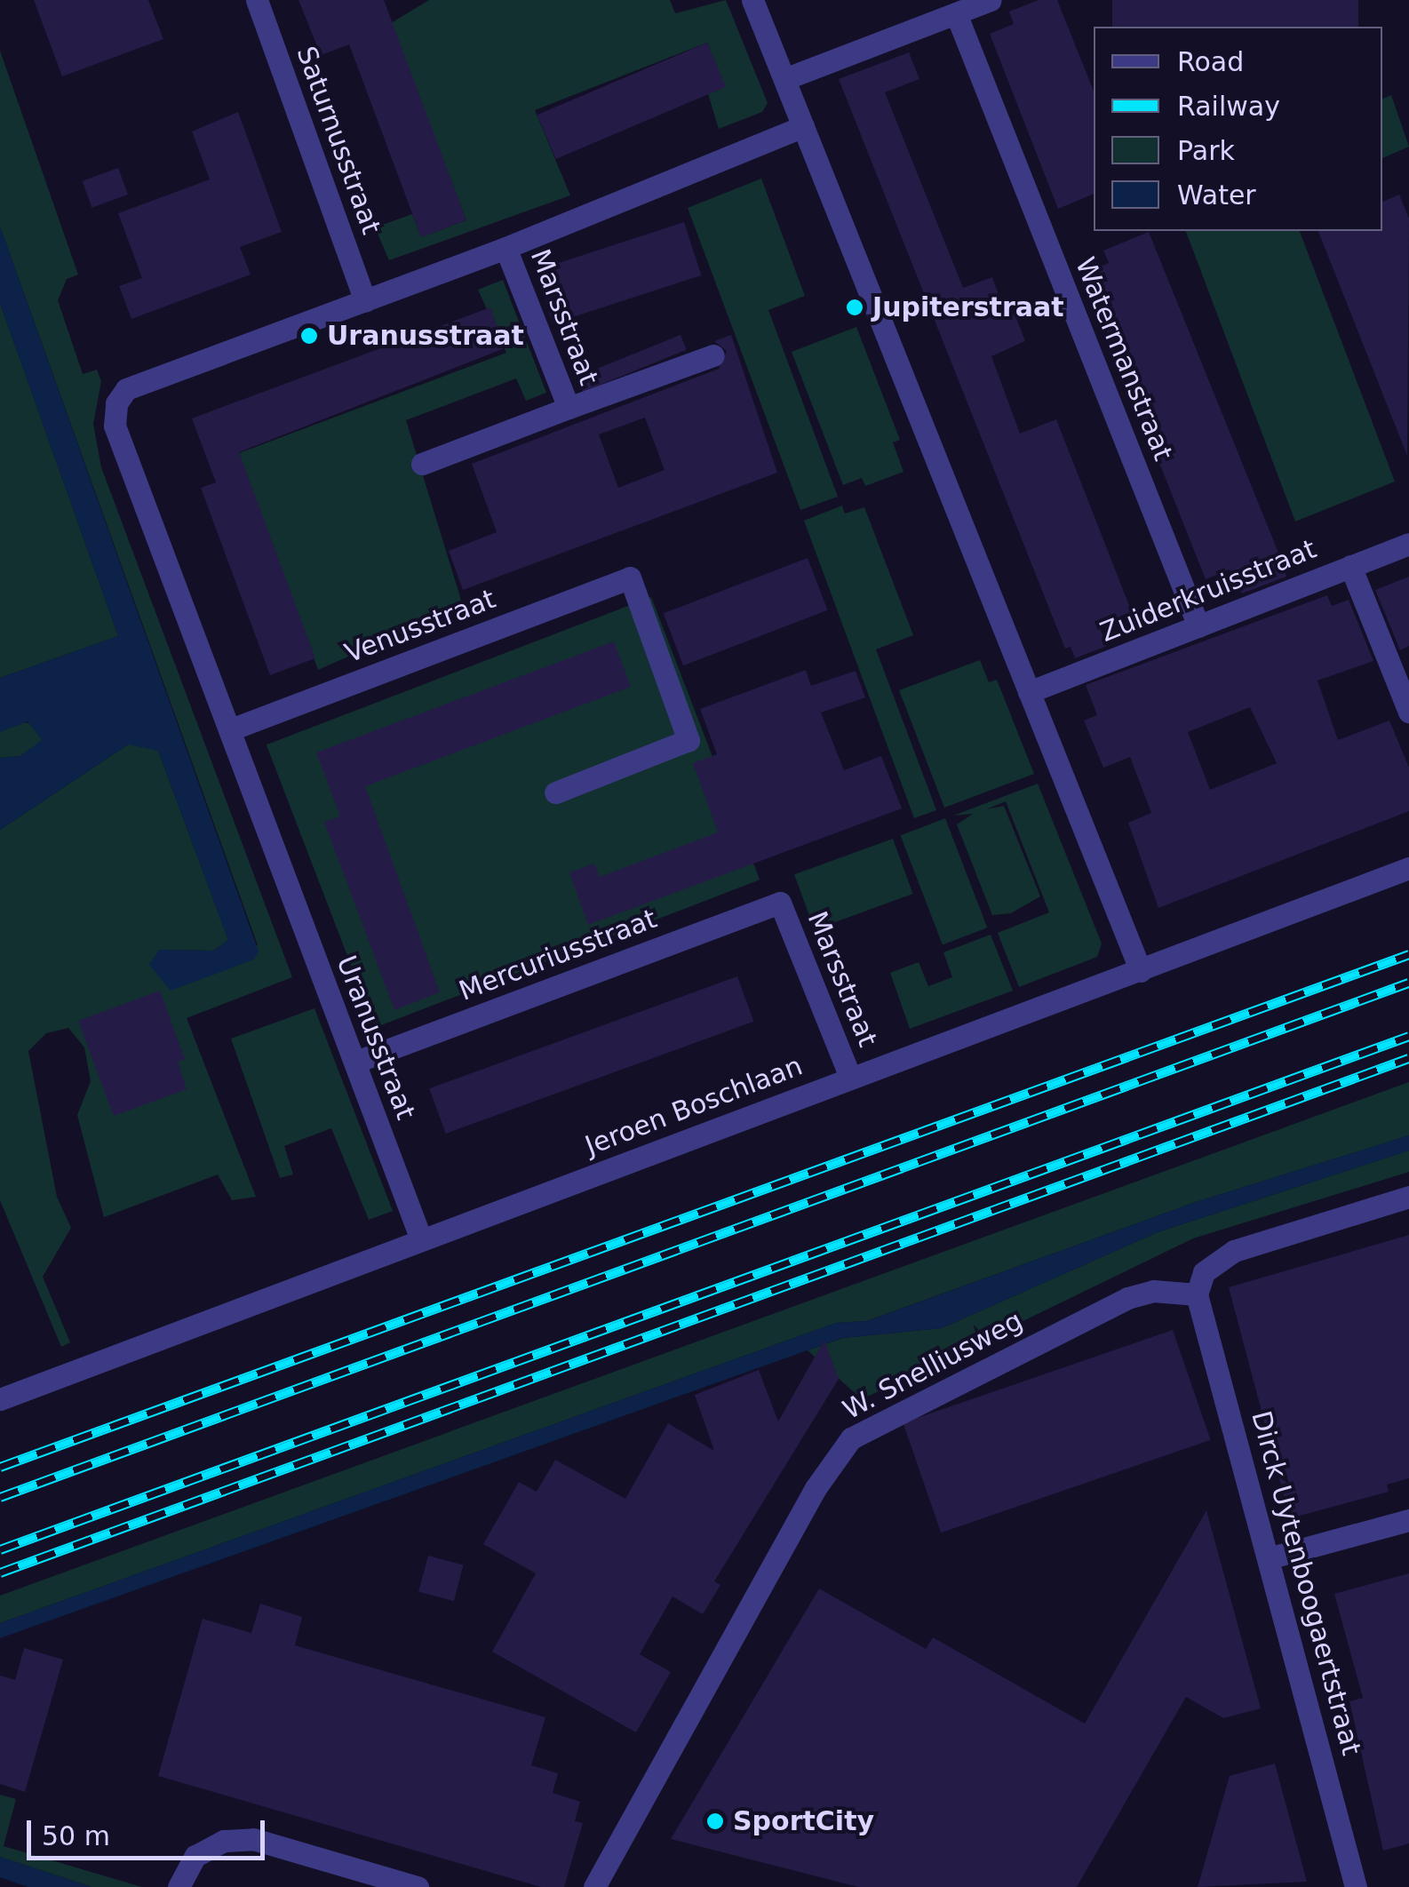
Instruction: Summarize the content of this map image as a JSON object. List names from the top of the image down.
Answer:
{
  "streets": {
    "street": [
      "Saturnusstraat",
      "Marsstraat",
      "Watermanstraat",
      "Zuiderkruisstraat",
      "Venusstraat",
      "Mercuriusstraat",
      "Uranusstraat",
      "Jeroen Boschlaan",
      "W. Snelliusweg",
      "Dirck Uytenboogaertstraat"
    ]
  },
  "crossings": [
    ["Saturnusstraat", "Uranusstraat"],
    ["Marsstraat", "Mercuriusstraat"],
    ["Marsstraat", "Uranusstraat"],
    ["Marsstraat", "Jeroen Boschlaan"],
    ["Watermanstraat", "Zuiderkruisstraat"],
    ["Venusstraat", "Uranusstraat"],
    ["Mercuriusstraat", "Uranusstraat"],
    ["Uranusstraat", "Jeroen Boschlaan"],
    ["W. Snelliusweg", "Dirck Uytenboogaertstraat"]
  ],
  "places": ["Jupiterstraat", "Uranusstraat", "SportCity"],
  "legend": [
    "Road",
    "Railway",
    "Park",
    "Water"
  ],
  "scale_bar": "50 m"
}
